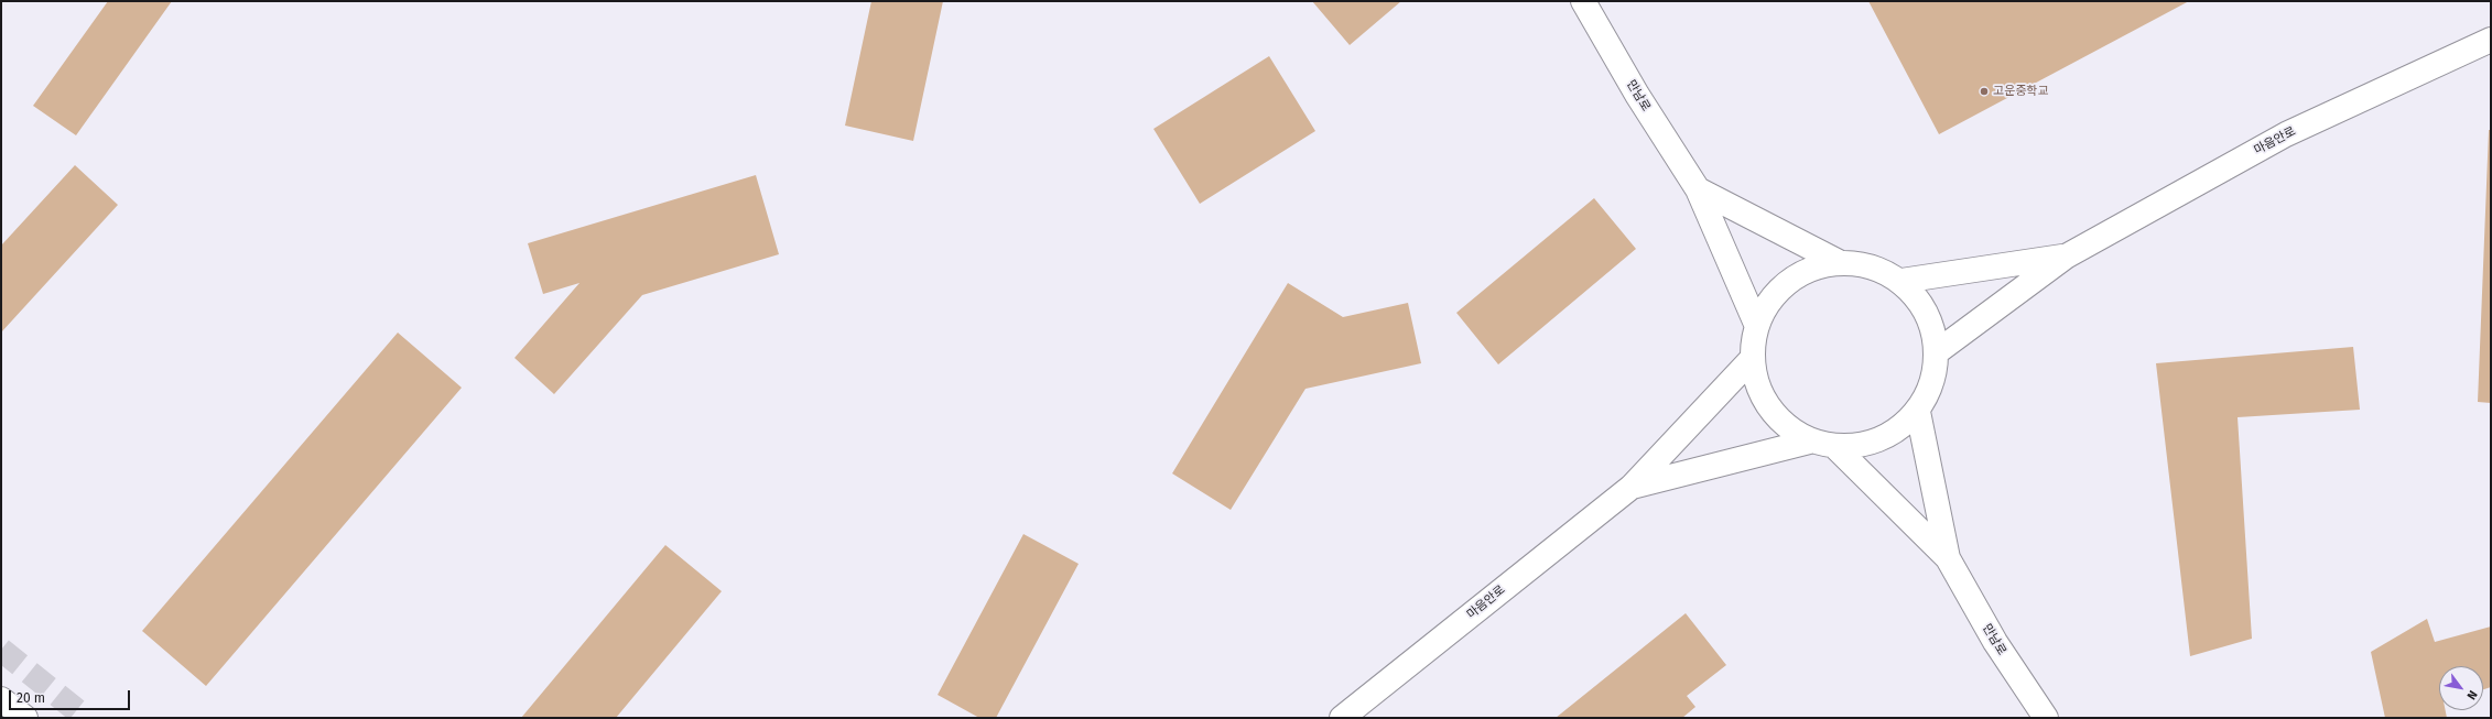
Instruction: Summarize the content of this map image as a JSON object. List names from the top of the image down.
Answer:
{
  "streets": {
    "street": ["만남로", "마음안로"]
  },
  "places": ["고운중학교"],
  "scale_bar": "20 m",
  "north": "bottom right"
}
